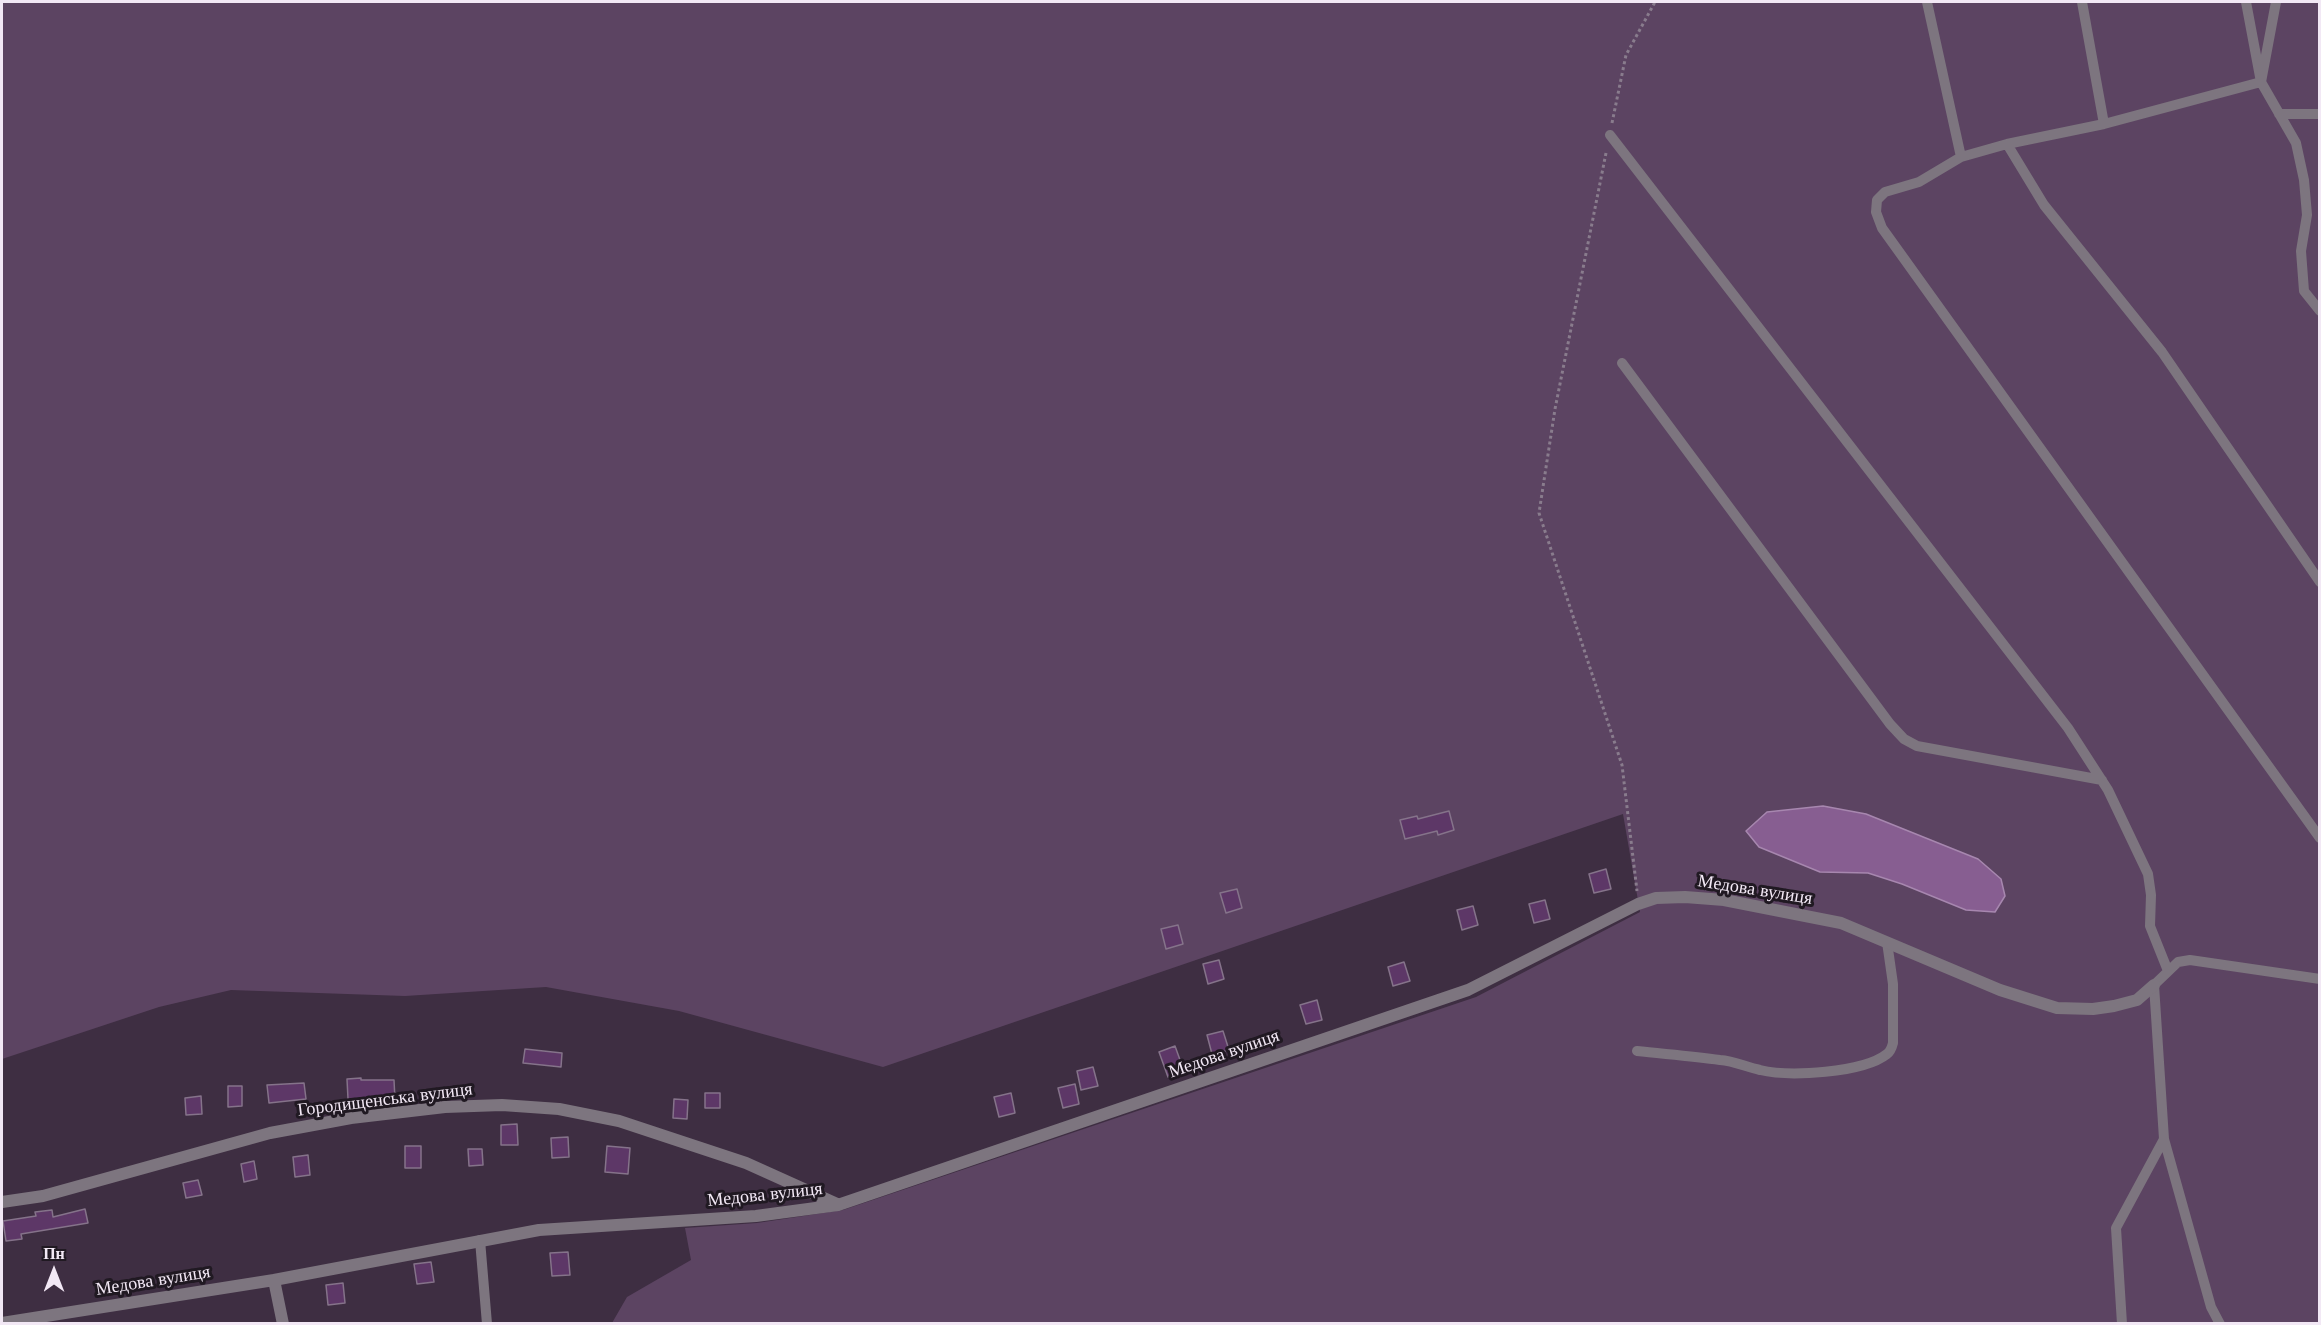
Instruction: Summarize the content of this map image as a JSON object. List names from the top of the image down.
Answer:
{
  "streets": {
    "street": ["Медова вулиця", "Городищенська вулиця"]
  },
  "crossings": [
    ["Медова вулиця", "Городищенська вулиця"]
  ],
  "north": "top"
}
